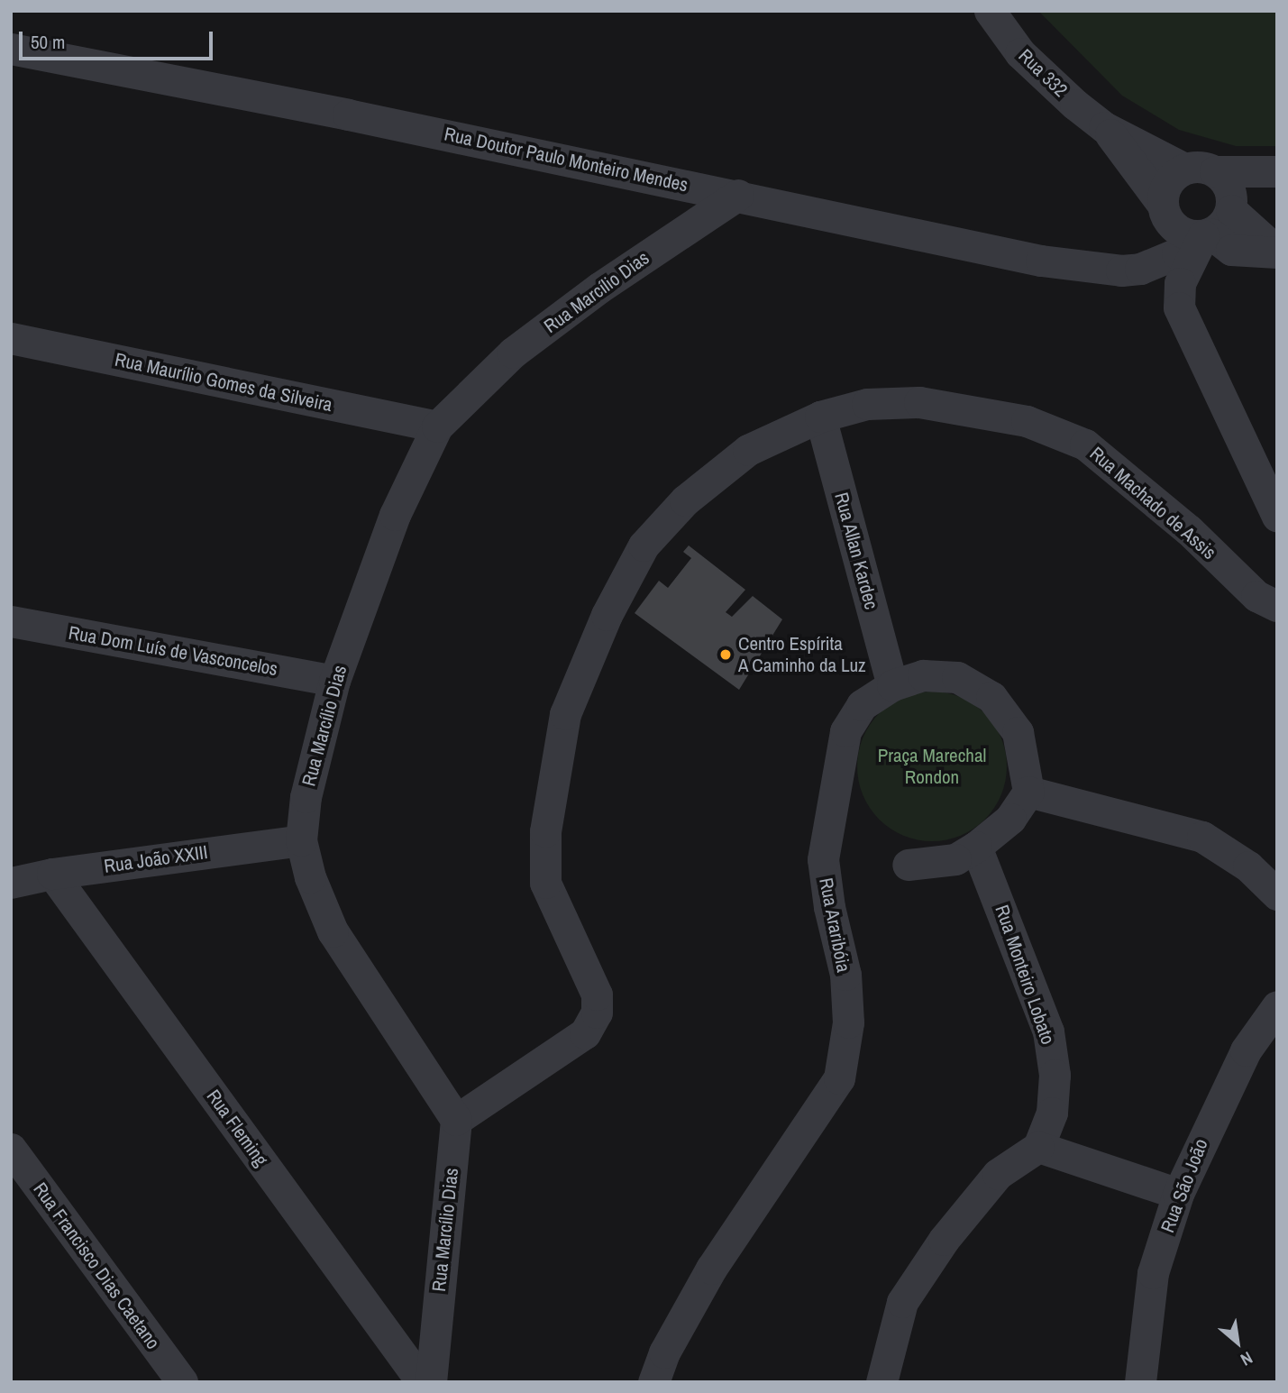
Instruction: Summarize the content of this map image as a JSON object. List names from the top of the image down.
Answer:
{
  "streets": {
    "street": [
      "Rua 332",
      "Rua Doutor Paulo Monteiro Mendes",
      "Rua Marcílio Dias",
      "Rua Maurílio Gomes da Silveira",
      "Rua Machado de Assis",
      "Rua Allan Kardec",
      "Rua Dom Luís de Vasconcelos",
      "Rua João XXIII",
      "Rua Araribóia",
      "Rua Monteiro Lobato",
      "Rua Fleming",
      "Rua São João",
      "Rua Francisco Dias Caetano"
    ]
  },
  "crossings": [
    ["Rua 332", "Rua Doutor Paulo Monteiro Mendes"],
    ["Rua Doutor Paulo Monteiro Mendes", "Rua Marcílio Dias"],
    ["Rua Marcílio Dias", "Rua Maurílio Gomes da Silveira"],
    ["Rua Marcílio Dias", "Rua Machado de Assis"],
    ["Rua Marcílio Dias", "Rua Dom Luís de Vasconcelos"],
    ["Rua Marcílio Dias", "Rua João XXIII"],
    ["Rua Machado de Assis", "Rua Allan Kardec"],
    ["Rua Allan Kardec", "Rua Araribóia"],
    ["Rua João XXIII", "Rua Fleming"]
  ],
  "parks": ["Praça Marechal Rondon"],
  "places": ["Centro Espírita A Caminho da Luz"],
  "scale_bar": "50 m",
  "north": "bottom right"
}
